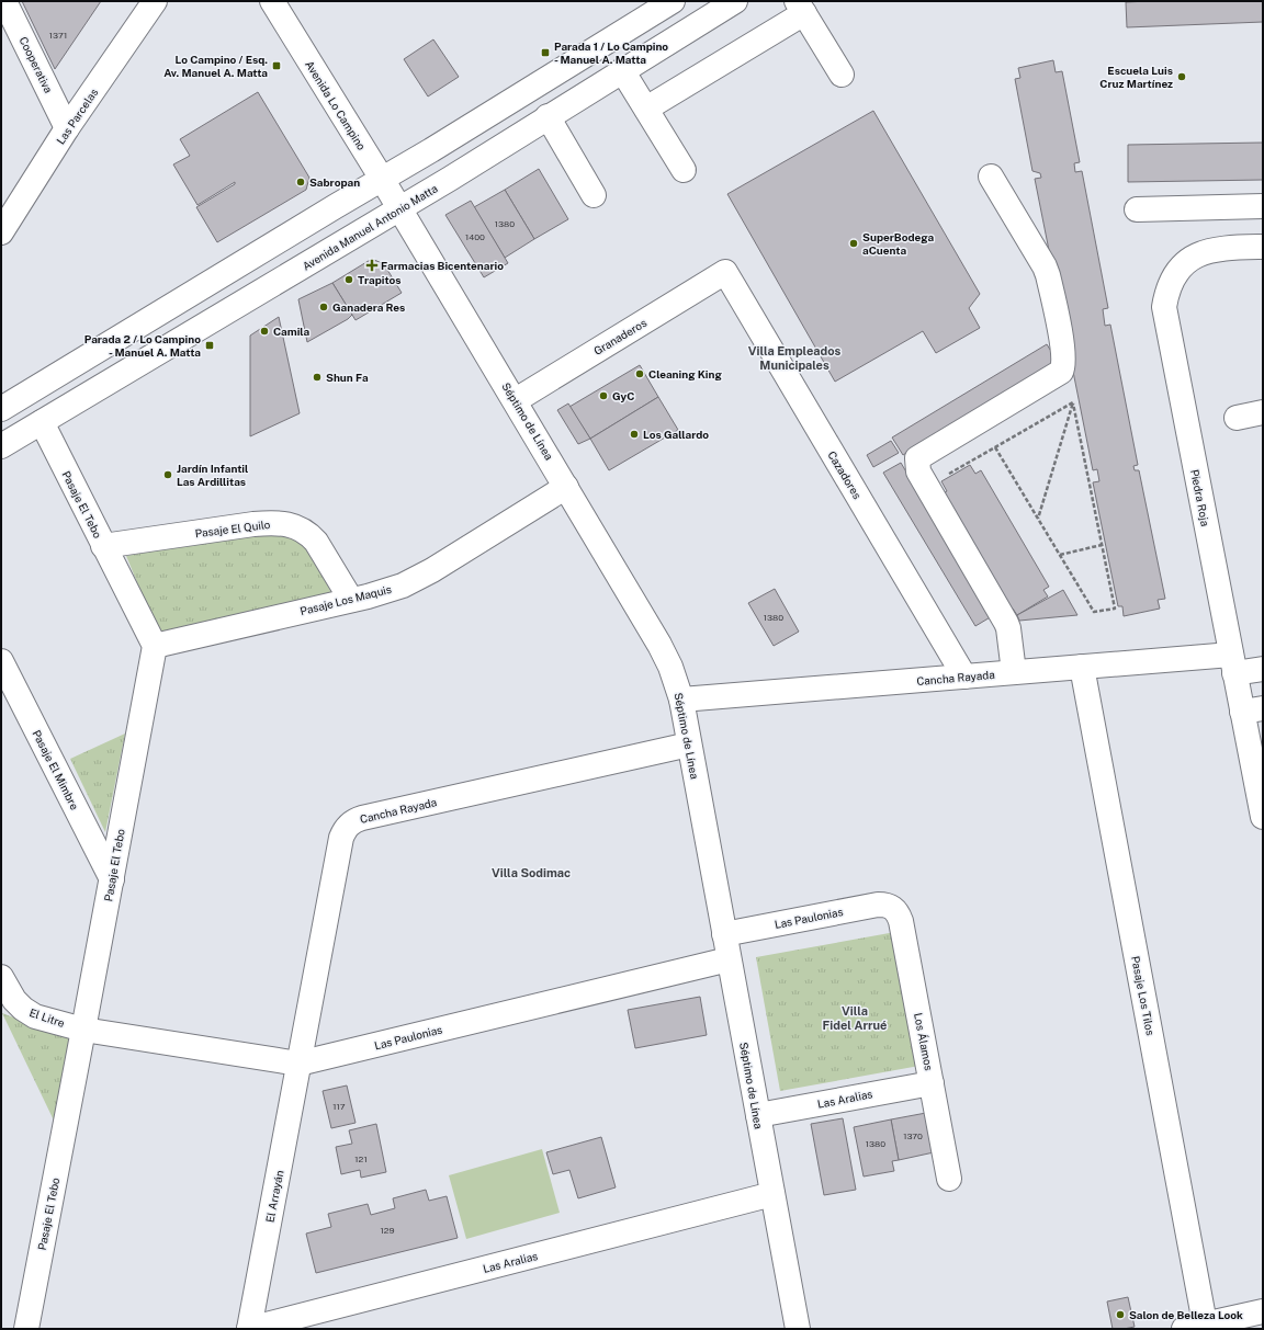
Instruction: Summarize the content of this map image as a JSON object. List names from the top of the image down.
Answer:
{
  "streets": {
    "street": [
      "Cooperativa",
      "Avenida Lo Campino",
      "Las Parcelas",
      "Avenida Manuel Antonio Matta",
      "Granaderos",
      "Séptimo de Línea",
      "Cazadores",
      "Piedra Roja",
      "Pasaje El Tebo",
      "Pasaje El Quilo",
      "Pasaje Los Maquis",
      "Cancha Rayada",
      "Pasaje El Mimbre",
      "Las Paulonias",
      "Pasaje Los Tilos",
      "El Litre",
      "Los Álamos",
      "Las Aralias",
      "El Arrayán"
    ]
  },
  "crossings": [
    ["Cooperativa", "Las Parcelas"],
    ["Avenida Lo Campino", "Avenida Manuel Antonio Matta"],
    ["Avenida Lo Campino", "Séptimo de Línea"],
    ["Avenida Manuel Antonio Matta", "Séptimo de Línea"],
    ["Avenida Manuel Antonio Matta", "Pasaje El Tebo"],
    ["Granaderos", "Séptimo de Línea"],
    ["Granaderos", "Cazadores"],
    ["Séptimo de Línea", "Pasaje Los Maquis"],
    ["Séptimo de Línea", "Cancha Rayada"],
    ["Séptimo de Línea", "Las Paulonias"],
    ["Séptimo de Línea", "Las Aralias"],
    ["Cazadores", "Cancha Rayada"],
    ["Piedra Roja", "Cancha Rayada"],
    ["Pasaje El Tebo", "Pasaje El Quilo"],
    ["Pasaje El Tebo", "Pasaje Los Maquis"],
    ["Pasaje El Tebo", "Pasaje El Mimbre"],
    ["Pasaje El Tebo", "Las Paulonias"],
    ["Pasaje El Tebo", "El Litre"],
    ["Pasaje El Quilo", "Pasaje Los Maquis"],
    ["Cancha Rayada", "Las Paulonias"],
    ["Cancha Rayada", "Pasaje Los Tilos"],
    ["Cancha Rayada", "El Arrayán"],
    ["Las Paulonias", "El Litre"],
    ["Las Paulonias", "Los Álamos"],
    ["Las Paulonias", "El Arrayán"],
    ["Los Álamos", "Las Aralias"],
    ["Las Aralias", "El Arrayán"]
  ],
  "districts": ["Villa Empleados Municipales", "Villa Sodimac", "Villa Fidel Arrué"],
  "places": {
    "transit": ["Parada 1 / Lo Campino - Manuel A. Matta", "Lo Campino / Esq. Av. Manuel A. Matta", "Parada 2 / Lo Campino - Manuel A. Matta"],
    "other": [
      "Escuela Luis Cruz Martínez",
      "Sabropan",
      "SuperBodega aCuenta",
      "Trapitos",
      "Ganadera Res",
      "Camila",
      "Cleaning King",
      "Shun Fa",
      "GyC",
      "Los Gallardo",
      "Jardín Infantil Las Ardillitas",
      "Salon de Belleza Look"
    ],
    "health": ["Farmacias Bicentenario"]
  },
  "house_numbers": [
    "1371",
    "1380",
    "1400",
    "1380",
    "117",
    "1370",
    "1380",
    "121",
    "129"
  ]
}
